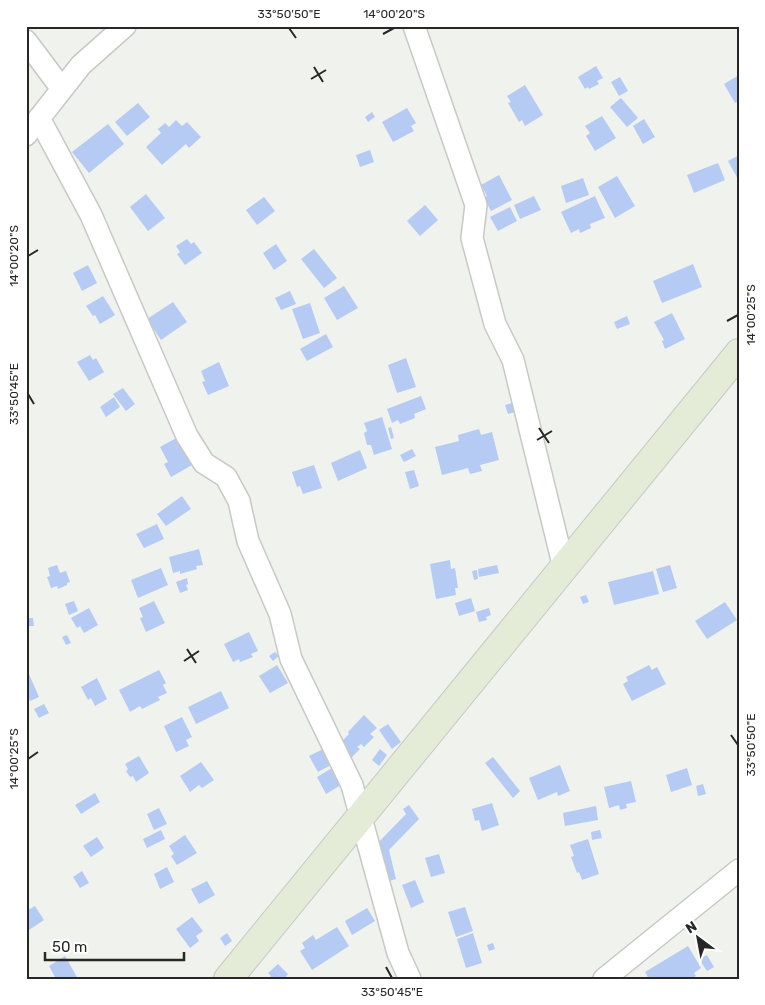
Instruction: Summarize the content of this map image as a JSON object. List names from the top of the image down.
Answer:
{
  "scale_bar": "50 m",
  "north": "top left",
  "coordinates": [
    "33°50'50\"E",
    "14°00'20\"S",
    "14°00'25\"S",
    "33°50'45\"E"
  ]
}
